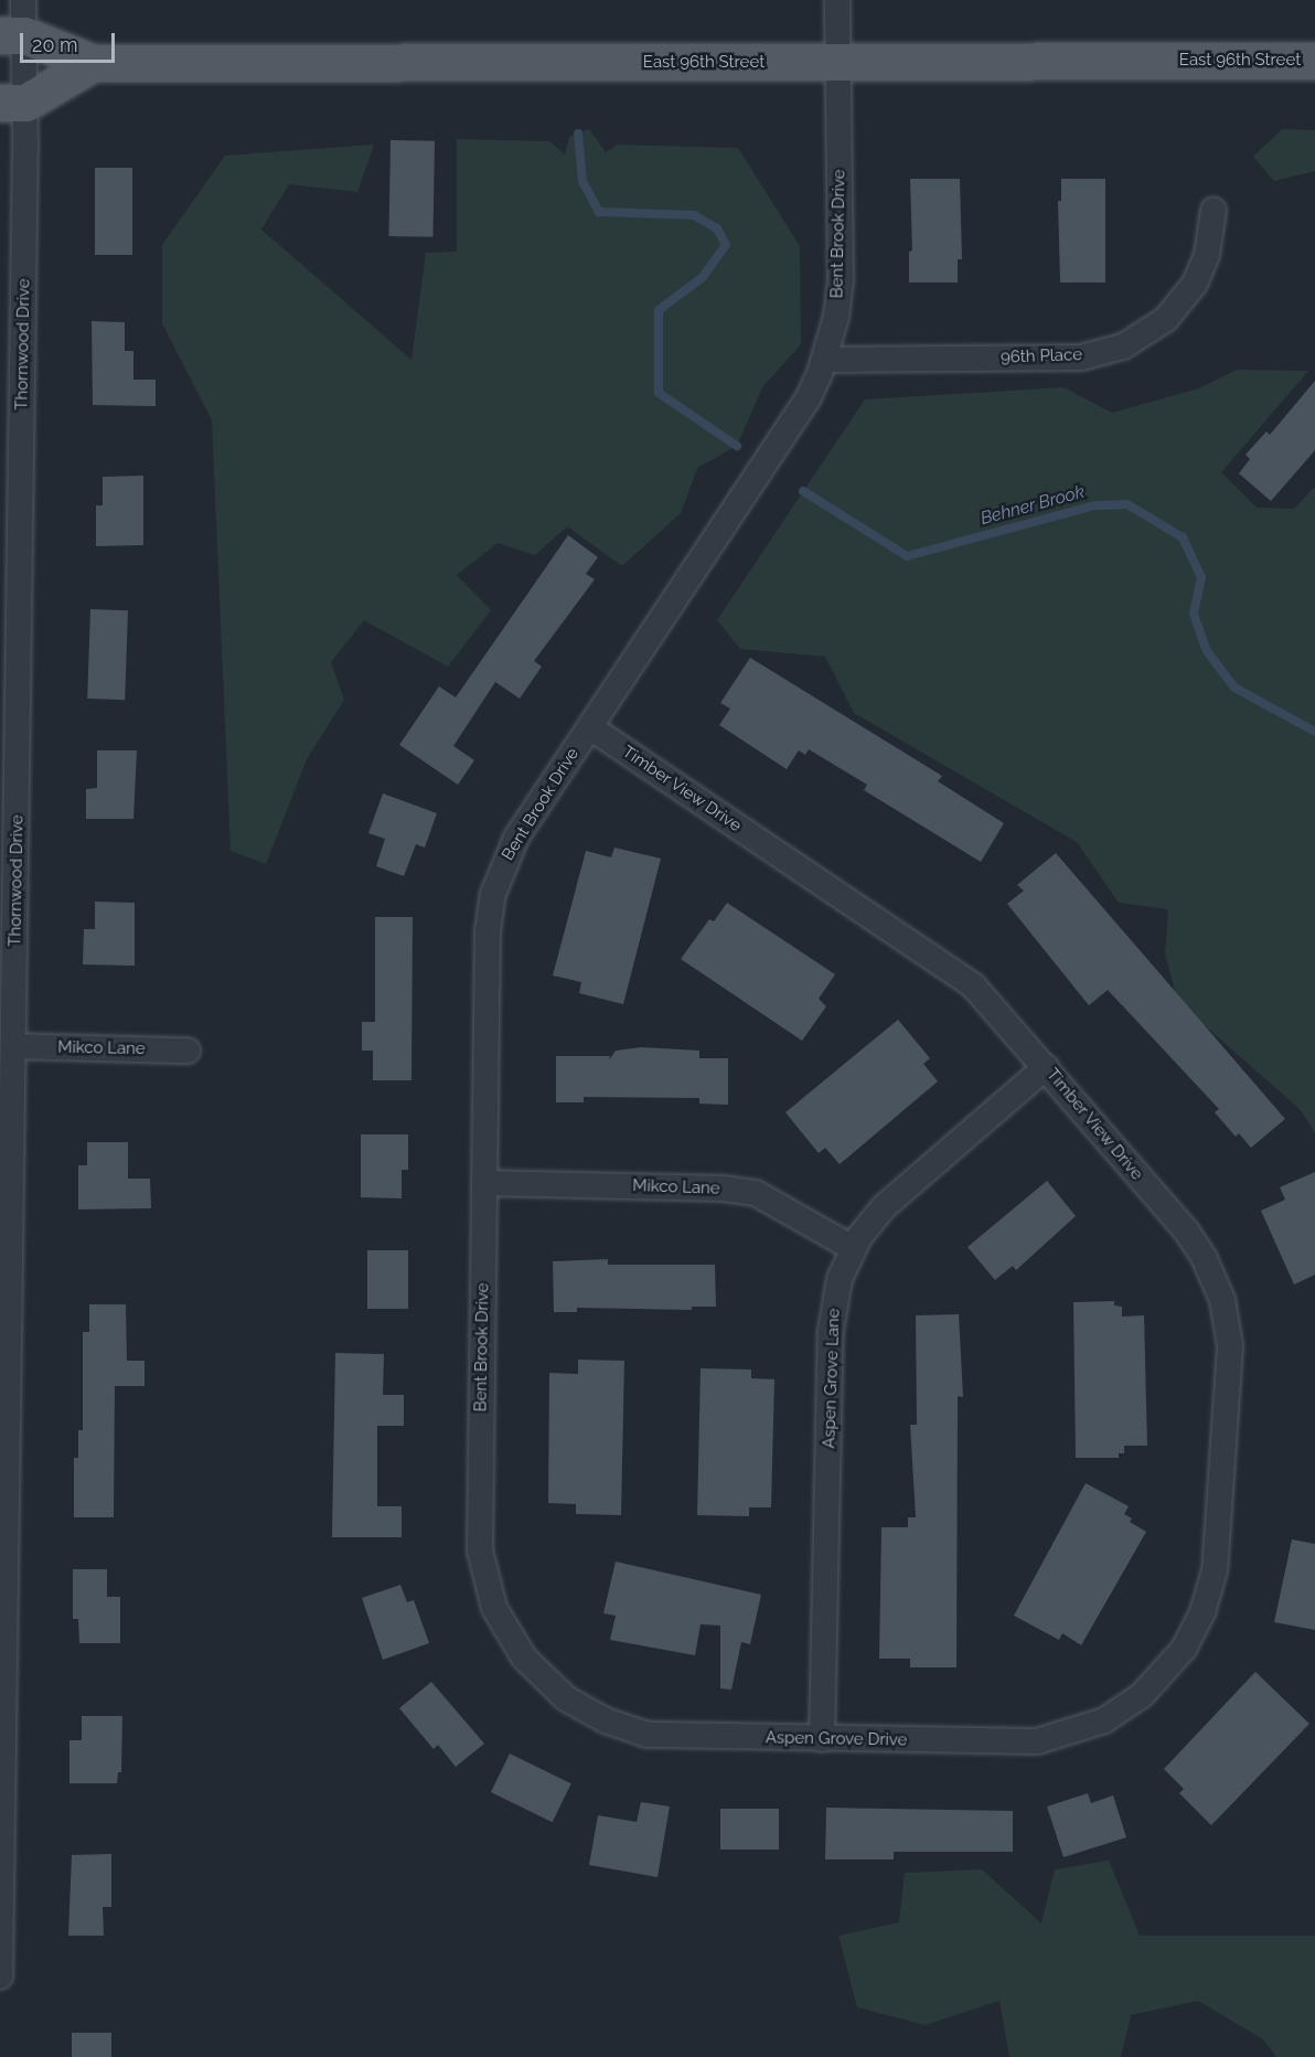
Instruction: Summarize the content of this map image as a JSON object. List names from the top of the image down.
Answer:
{
  "streets": {
    "main road": ["East 96th Street"],
    "street": [
      "Bent Brook Drive",
      "Thornwood Drive",
      "96th Place",
      "Timber View Drive",
      "Mikco Lane",
      "Aspen Grove Lane",
      "Aspen Grove Drive"
    ]
  },
  "crossings": [
    ["East 96th Street", "Bent Brook Drive"],
    ["East 96th Street", "Thornwood Drive"],
    ["Bent Brook Drive", "96th Place"],
    ["Bent Brook Drive", "Timber View Drive"],
    ["Bent Brook Drive", "Mikco Lane"],
    ["Bent Brook Drive", "Aspen Grove Drive"],
    ["Thornwood Drive", "Mikco Lane"],
    ["Timber View Drive", "Aspen Grove Lane"],
    ["Timber View Drive", "Aspen Grove Drive"],
    ["Mikco Lane", "Aspen Grove Lane"],
    ["Aspen Grove Lane", "Aspen Grove Drive"]
  ],
  "water": ["Behner Brook"],
  "scale_bar": "20 m"
}
